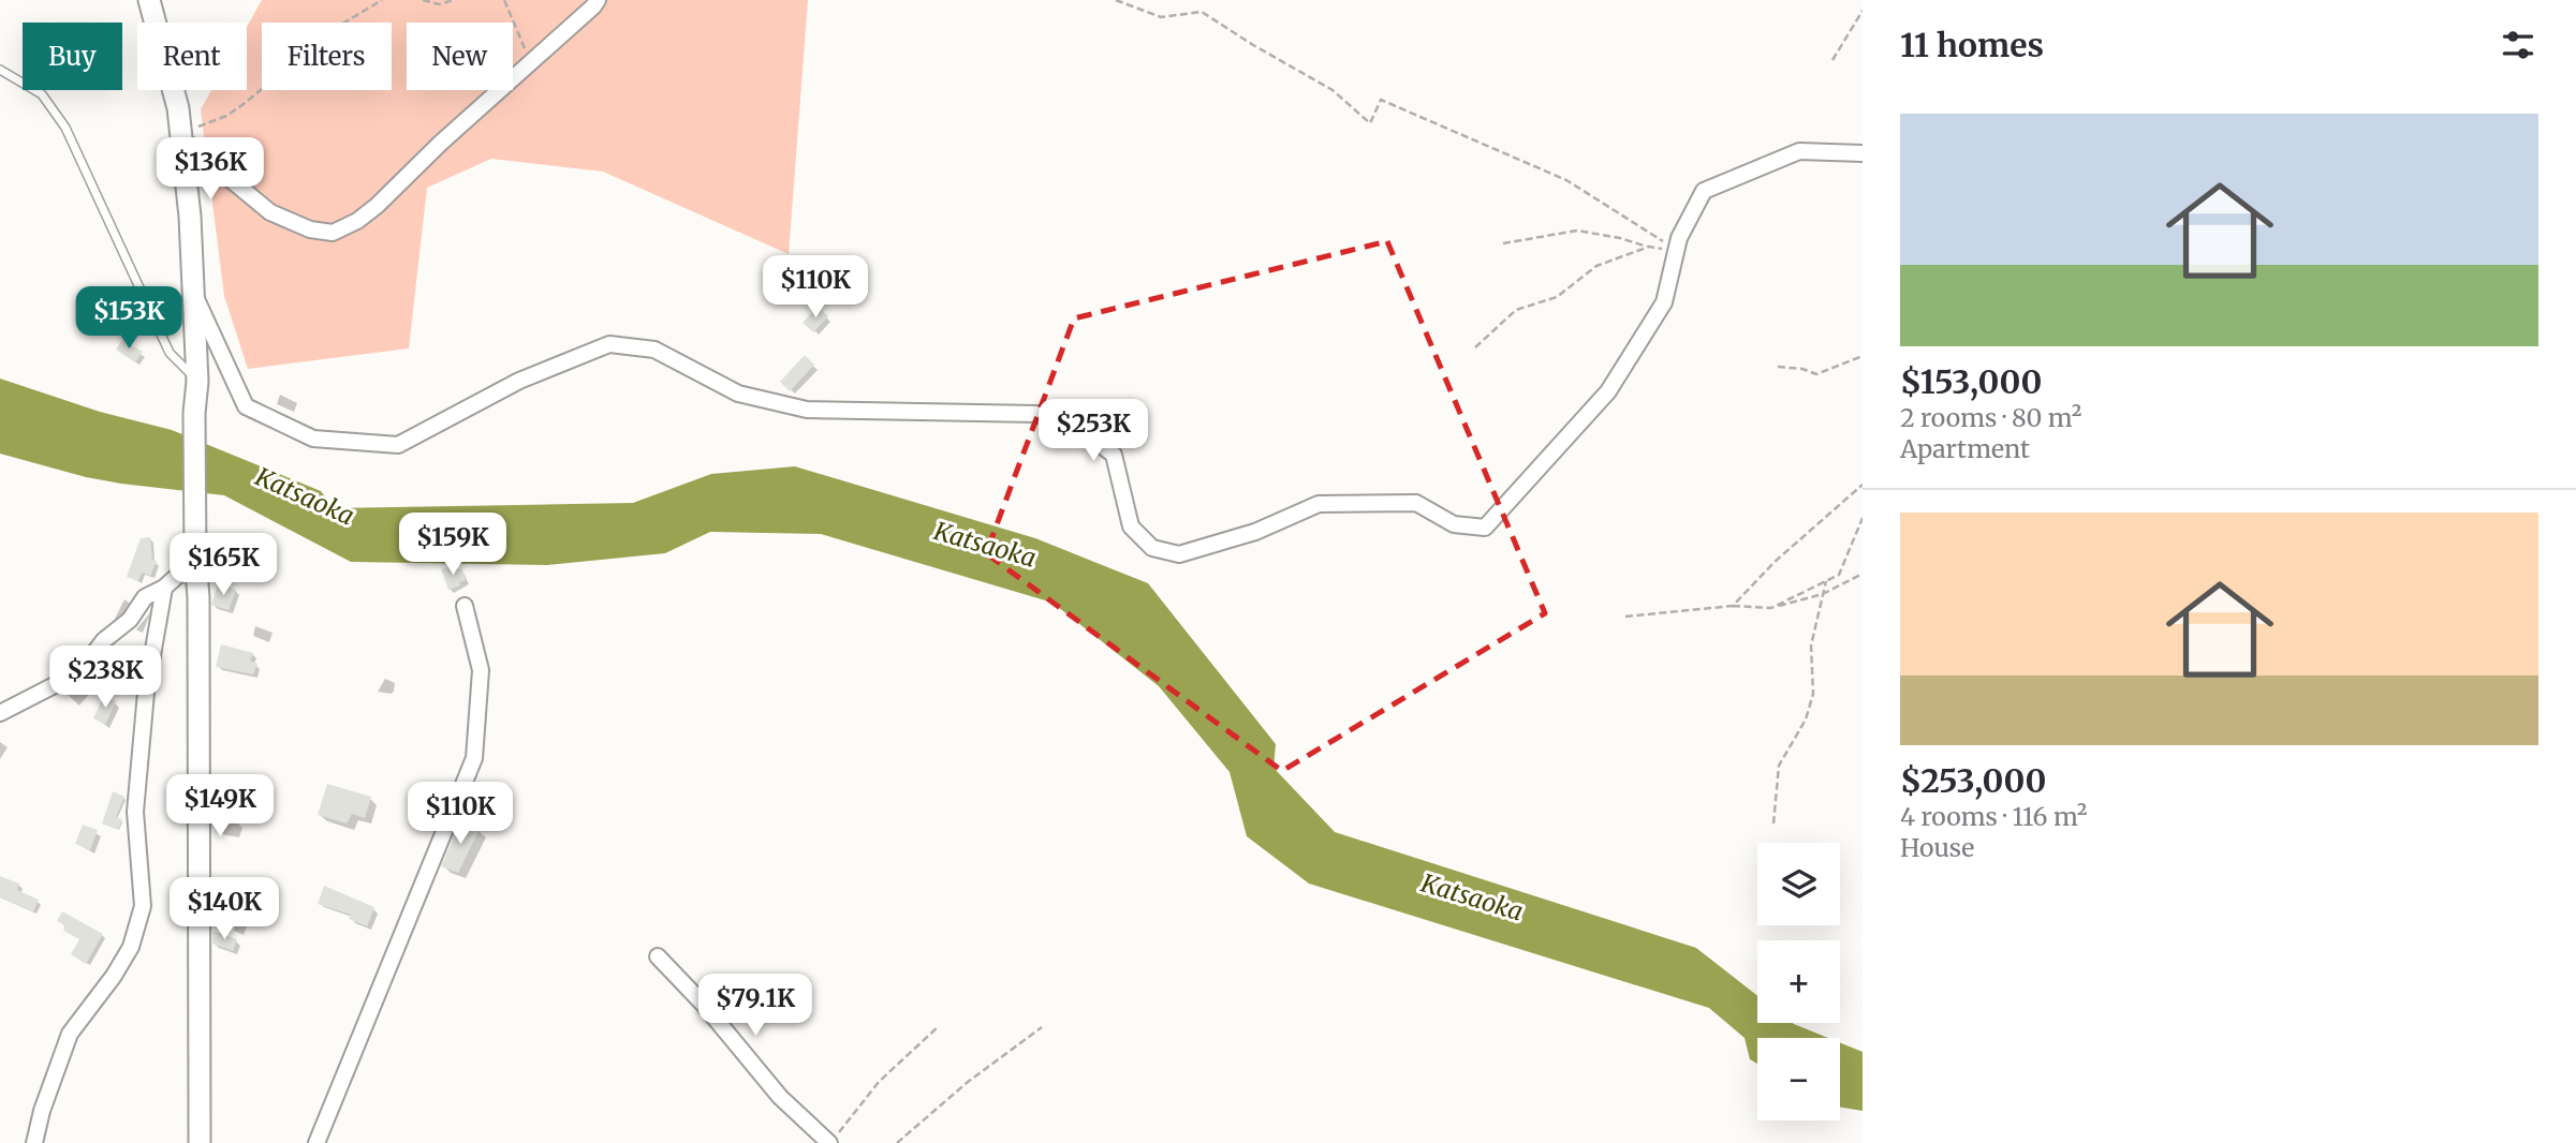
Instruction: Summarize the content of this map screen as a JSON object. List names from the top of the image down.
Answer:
{
  "water": ["Katsaoka"],
  "page": {
    "heading": "11 homes",
    "chip": [
      "Buy",
      "Rent",
      "Filters",
      "New"
    ],
    "list": [
      {
        "name": "$153,000",
        "note": "2 rooms · 80 m² · Apartment"
      },
      {
        "name": "$253,000",
        "note": "4 rooms · 116 m² · House"
      }
    ],
    "price": [
      "$136K",
      "$110K",
      "$153K",
      "$253K",
      "$159K",
      "$165K",
      "$238K",
      "$149K",
      "$110K",
      "$140K",
      "$79.1K"
    ],
    "map_buttons": ["+", "−"]
  }
}
